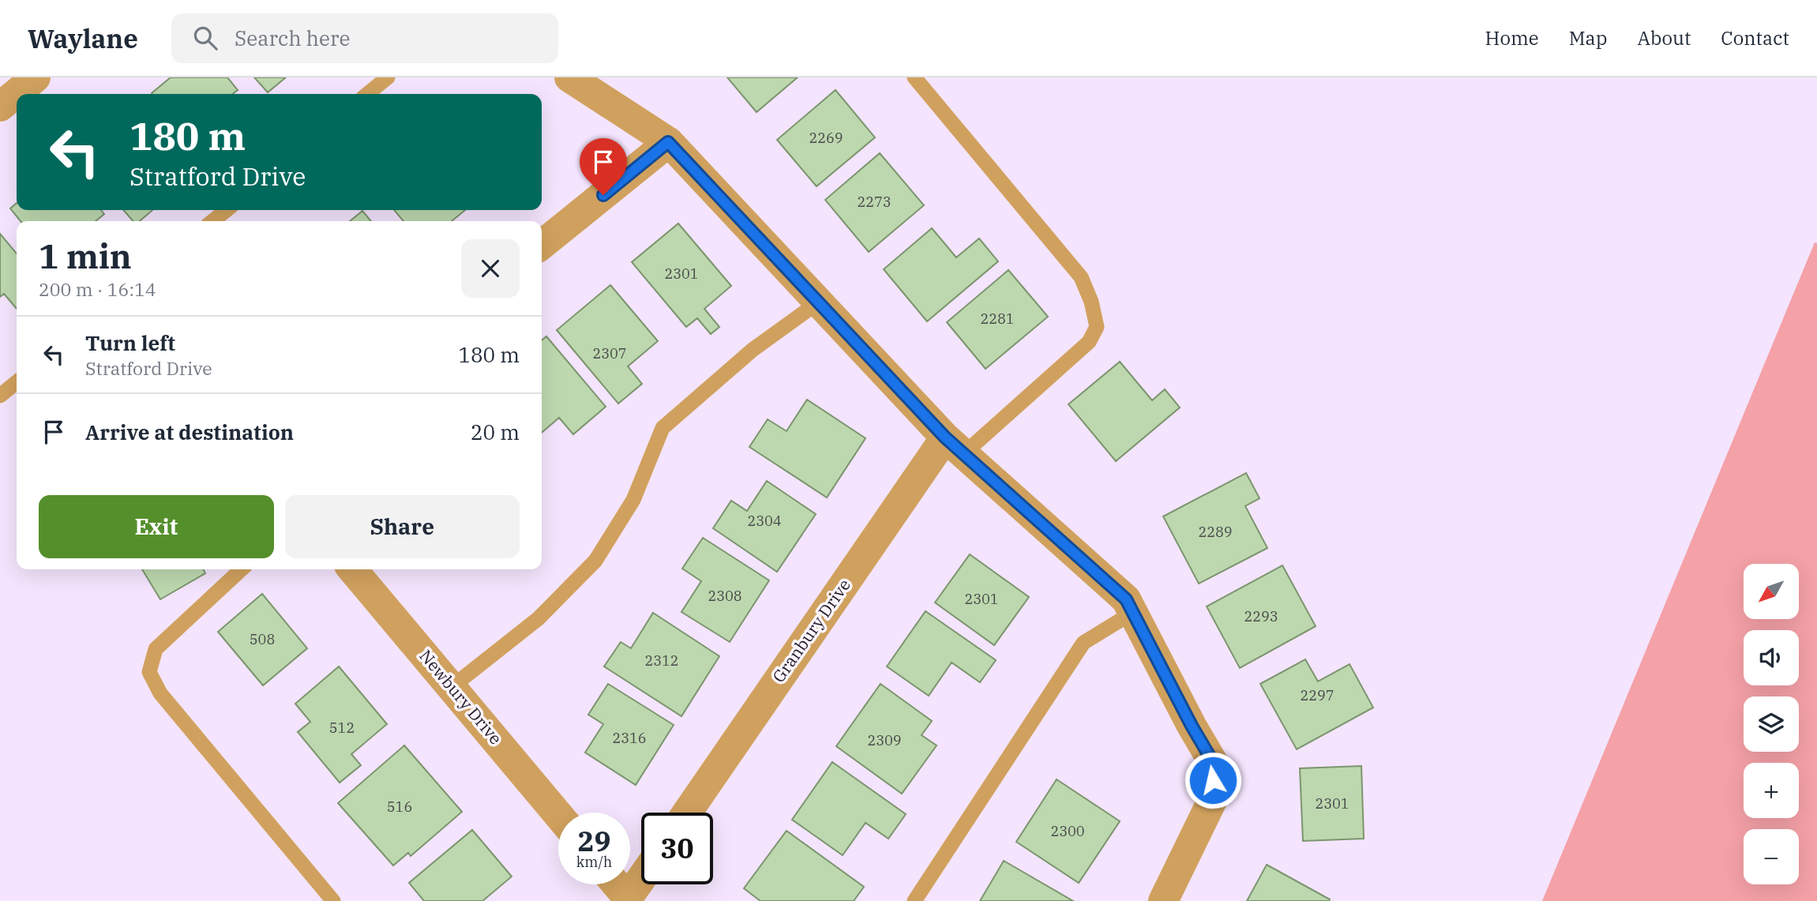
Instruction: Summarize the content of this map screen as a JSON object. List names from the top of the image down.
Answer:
{
  "streets": {
    "street": ["Granbury Drive", "Newbury Drive"]
  },
  "house_numbers": [
    "2269",
    "2273",
    "2301",
    "2281",
    "2307",
    "2304",
    "2289",
    "2308",
    "2301",
    "2293",
    "508",
    "2312",
    "2297",
    "512",
    "2316",
    "2309",
    "2301",
    "516",
    "2300"
  ],
  "north": "bottom left",
  "page": {
    "header": "Waylane",
    "search": "Search here",
    "nav": [
      "Home",
      "Map",
      "About",
      "Contact"
    ],
    "turn": ["180 m", "Stratford Drive"],
    "heading": ["1 min", "200 m · 16:14"],
    "list": [
      {
        "name": "Turn left",
        "note": "Stratford Drive",
        "value": "180 m"
      },
      {
        "name": "Arrive at destination",
        "value": "20 m"
      }
    ],
    "buttons": ["Exit", "Share"],
    "map_buttons": ["+", "−"],
    "speed": "29 km/h",
    "limit": "30"
  }
}
